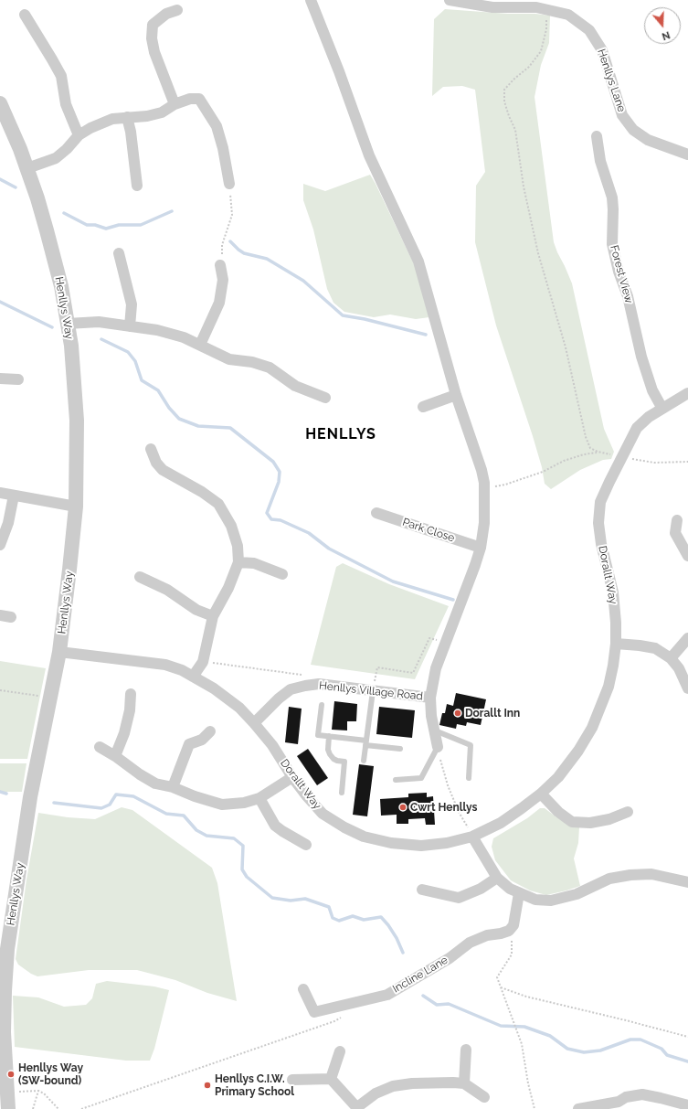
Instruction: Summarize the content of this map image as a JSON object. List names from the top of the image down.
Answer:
{
  "streets": {
    "street": [
      "Henllys Lane",
      "Forest View",
      "Henllys Way",
      "Park Close",
      "Dorallt Way",
      "Henllys Village Road",
      "Incline Lane"
    ]
  },
  "crossings": [
    ["Forest View", "Dorallt Way"],
    ["Dorallt Way", "Henllys Village Road"]
  ],
  "districts": ["HENLLYS"],
  "places": [
    "Dorallt Inn",
    "Cwrt Henllys",
    "Henllys Way (SW-bound)",
    "Henllys C.I.W. Primary School"
  ],
  "north": "bottom"
}
